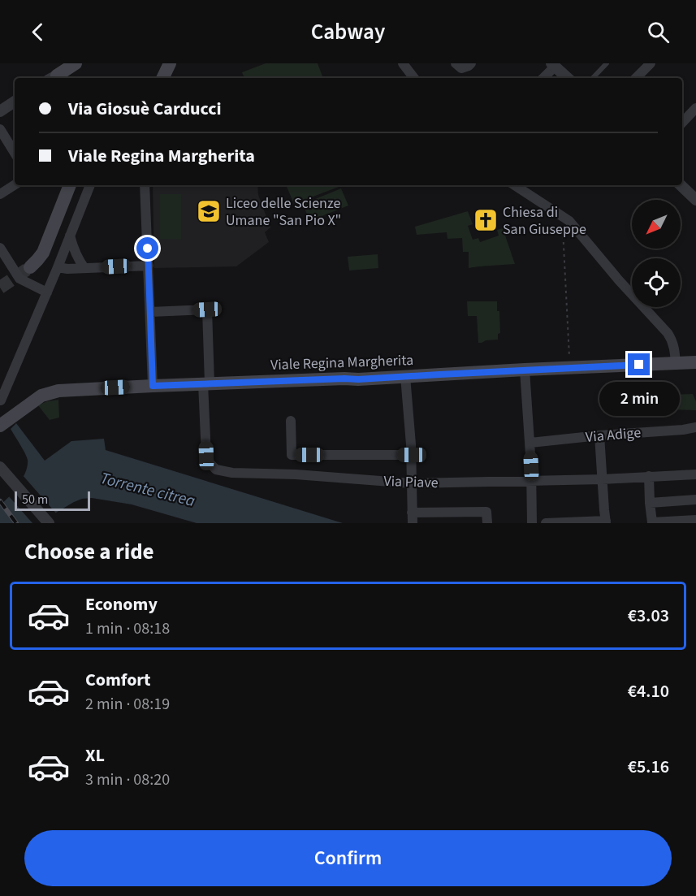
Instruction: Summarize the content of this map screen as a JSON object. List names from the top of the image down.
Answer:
{
  "streets": {
    "main road": ["Viale Regina Margherita"],
    "street": ["Via Adige", "Via Piave"]
  },
  "crossings": [
    ["Viale Regina Margherita", "Via Piave"]
  ],
  "water": ["Torrente citrea"],
  "places": {
    "school or university": ["Liceo delle Scienze Umane \"San Pio X\""],
    "church": ["Chiesa di San Giuseppe"]
  },
  "scale_bar": "50 m",
  "north": "bottom left",
  "page": {
    "header": "Cabway",
    "banner": ["Via Giosuè Carducci", "Viale Regina Margherita"],
    "bubble": "2 min",
    "scale": "50 m",
    "heading": "Choose a ride",
    "list": [
      {
        "name": "Economy",
        "note": "1 min · 08:18",
        "value": "€3.03"
      },
      {
        "name": "Comfort",
        "note": "2 min · 08:19",
        "value": "€4.10"
      },
      {
        "name": "XL",
        "note": "3 min · 08:20",
        "value": "€5.16"
      }
    ],
    "buttons": "Confirm"
  }
}
